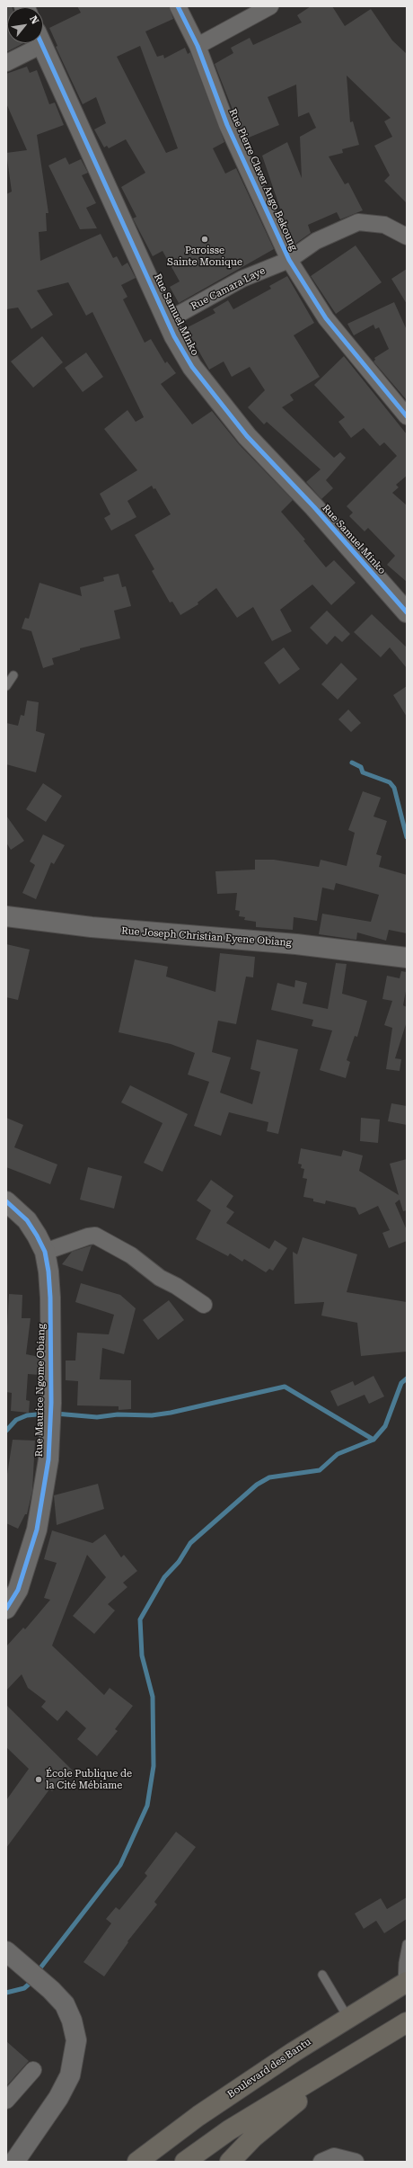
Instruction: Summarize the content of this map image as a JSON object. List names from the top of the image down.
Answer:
{
  "streets": {
    "highway": ["Boulevard des Bantu"],
    "street": [
      "Rue Pierre Claver Ango Bekoung",
      "Rue Camara Laye",
      "Rue Samuel Minko",
      "Rue Joseph Christian Eyene Obiang",
      "Rue Maurice Ngome Obiang"
    ]
  },
  "crossings": [
    ["Rue Pierre Claver Ango Bekoung", "Rue Camara Laye"],
    ["Rue Camara Laye", "Rue Samuel Minko"]
  ],
  "places": ["Paroisse Sainte Monique", "École Publique de la Cité Mébiame"],
  "north": "top right"
}
